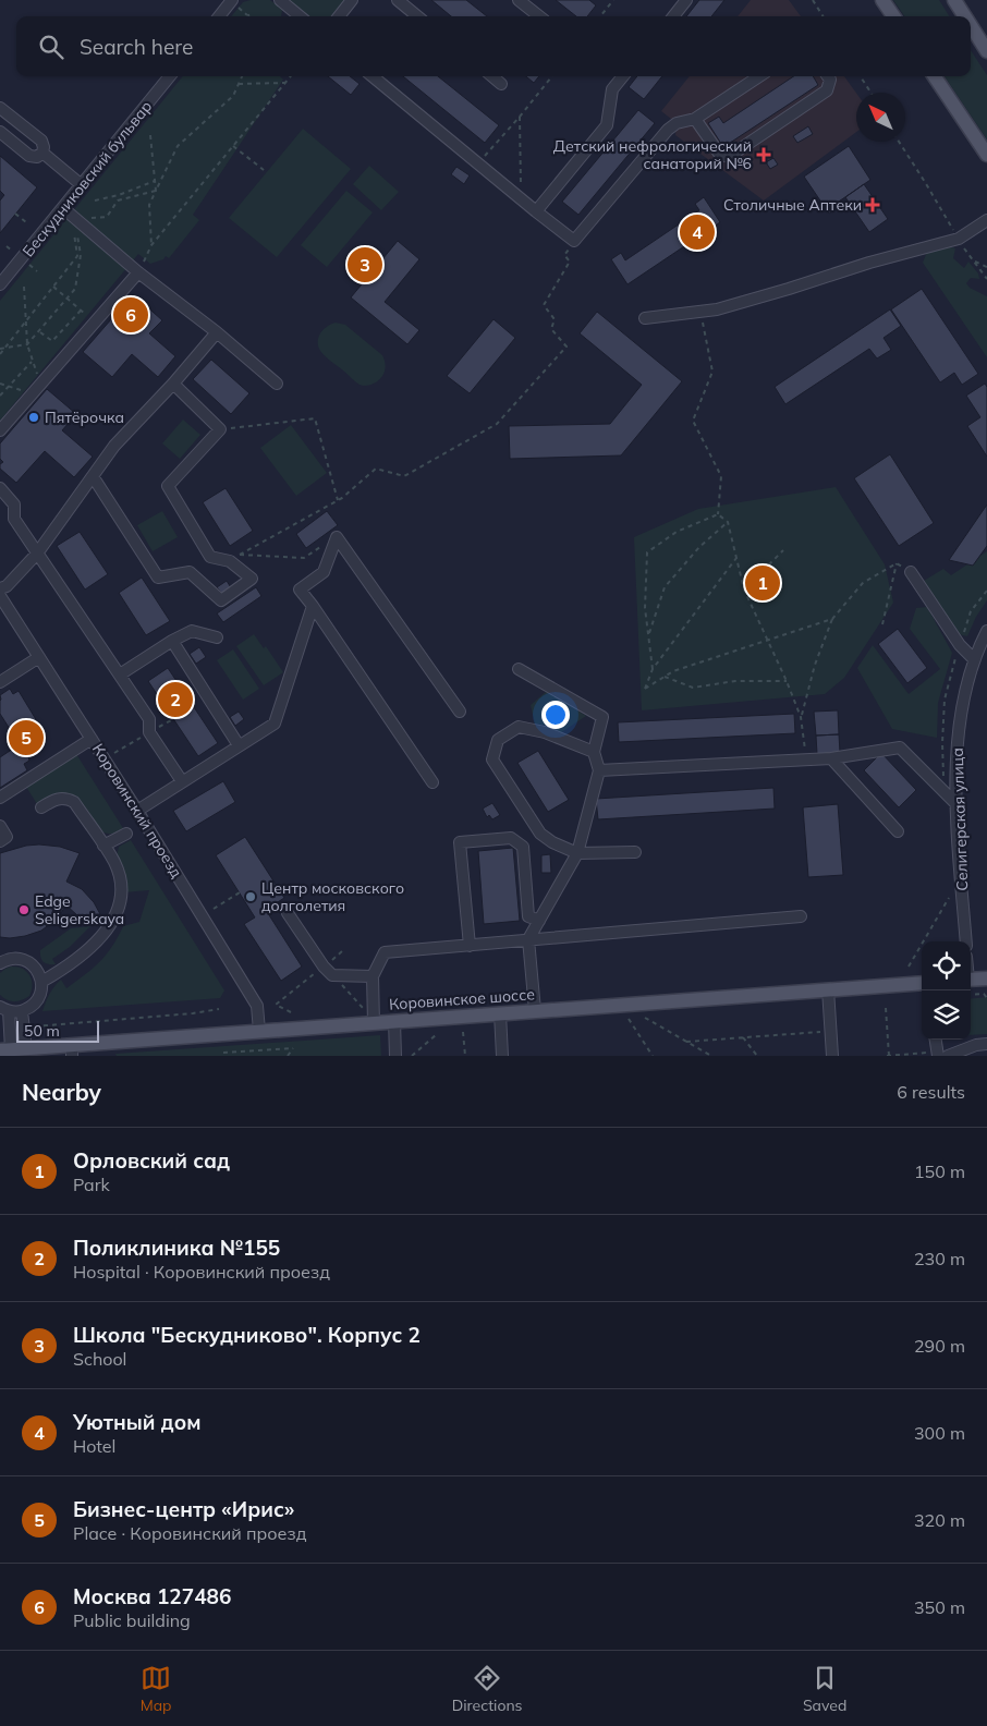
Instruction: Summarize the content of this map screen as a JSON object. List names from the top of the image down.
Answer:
{
  "streets": {
    "main road": ["Коровинское шоссе"],
    "street": ["Бескудниковский бульвар", "Коровинский проезд", "Селигерская улица"]
  },
  "crossings": [
    ["Коровинский проезд", "Коровинское шоссе"]
  ],
  "places": {
    "health": ["Детский нефрологический санаторий №6", "Столичные Аптеки"],
    "other": ["Пятёрочка", "Центр московского долголетия", "Edge Seligerskaya"]
  },
  "scale_bar": "50 m",
  "north": "top left",
  "page": {
    "search": "Search here",
    "pins": [
      "4",
      "3",
      "6",
      "1",
      "2",
      "5"
    ],
    "scale": "50 m",
    "heading": ["Nearby", "6 results"],
    "list": [
      {
        "mark": "1",
        "name": "Орловский сад",
        "note": "Park",
        "value": "150 m"
      },
      {
        "mark": "2",
        "name": "Поликлиника №155",
        "note": "Hospital · Коровинский проезд",
        "value": "230 m"
      },
      {
        "mark": "3",
        "name": "Школа \"Бескудниково\". Корпус 2",
        "note": "School",
        "value": "290 m"
      },
      {
        "mark": "4",
        "name": "Уютный дом",
        "note": "Hotel",
        "value": "300 m"
      },
      {
        "mark": "5",
        "name": "Бизнес-центр «Ирис»",
        "note": "Place · Коровинский проезд",
        "value": "320 m"
      },
      {
        "mark": "6",
        "name": "Москва 127486",
        "note": "Public building",
        "value": "350 m"
      }
    ],
    "nav": ["Map", "Directions", "Saved"]
  }
}
